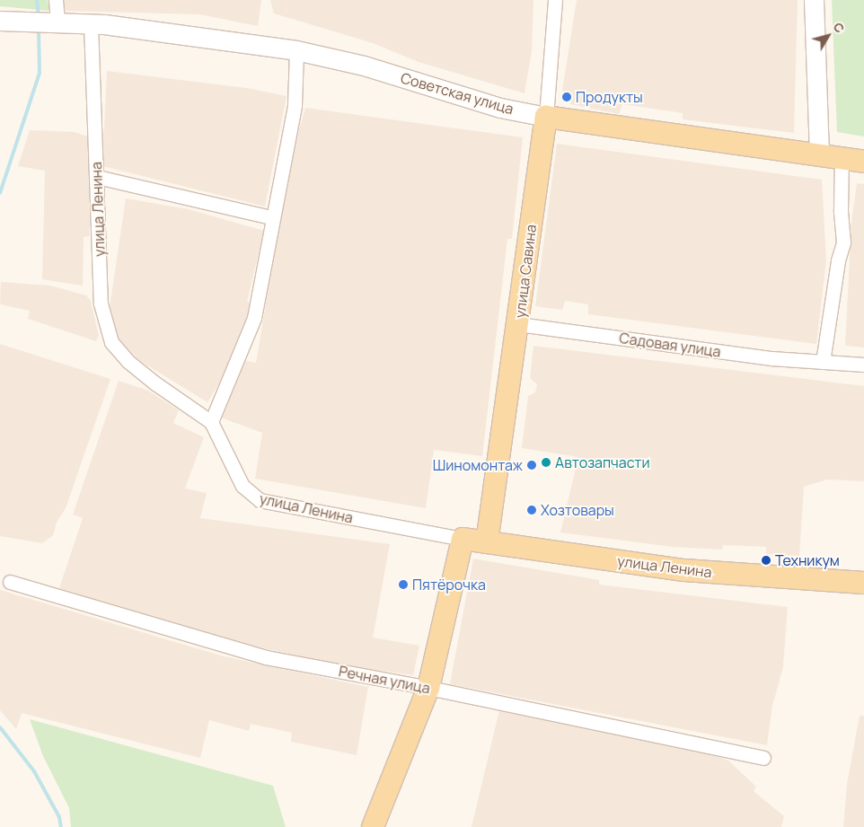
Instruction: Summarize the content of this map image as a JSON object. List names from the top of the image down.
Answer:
{
  "streets": {
    "main road": ["Советская улица", "улица Ленина", "улица Савина"],
    "street": ["Садовая улица", "Речная улица"]
  },
  "crossings": [
    ["Советская улица", "улица Ленина"],
    ["Советская улица", "улица Савина"],
    ["улица Ленина", "улица Савина"],
    ["улица Савина", "Садовая улица"]
  ],
  "places": [
    "Продукты",
    "Автозапчасти",
    "Шиномонтаж",
    "Хозтовары",
    "Техникум",
    "Пятёрочка"
  ],
  "north": "top right"
}
